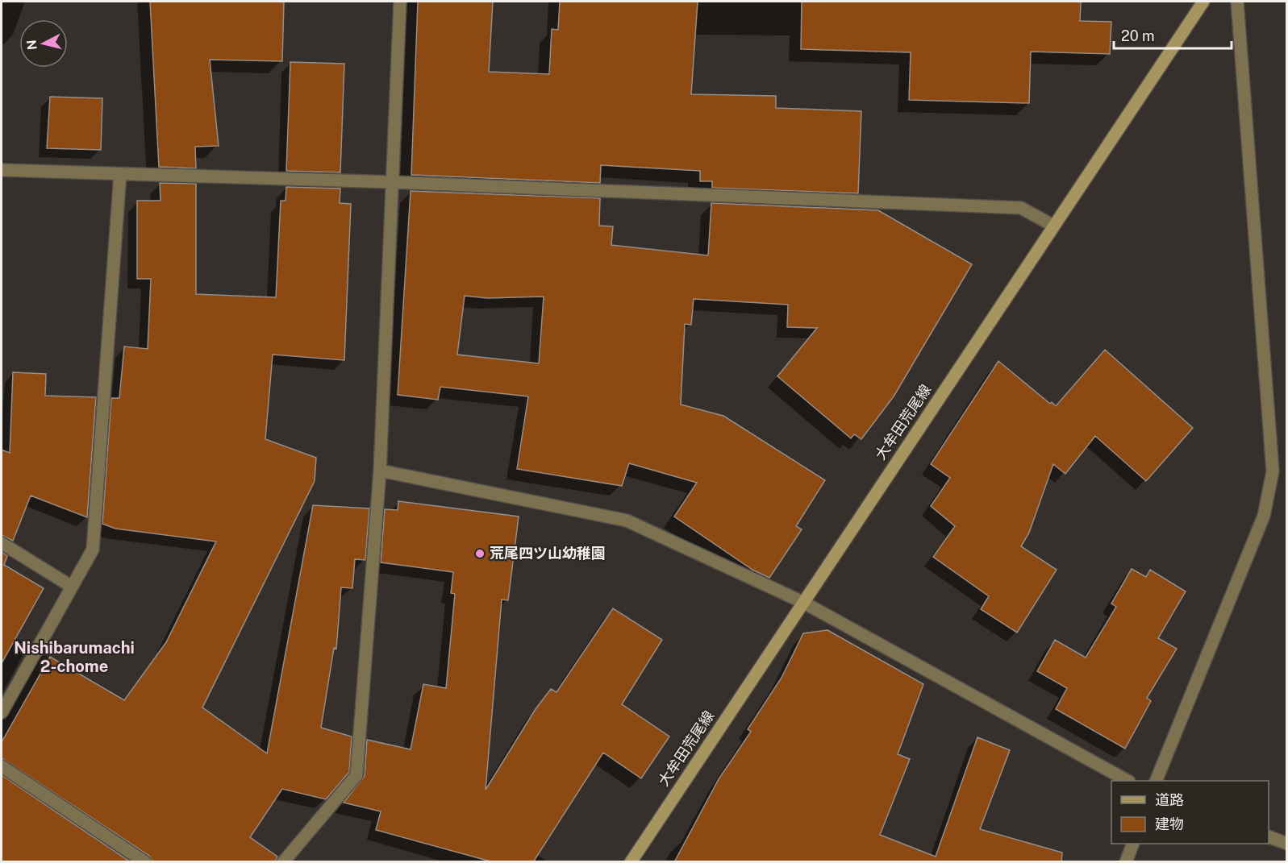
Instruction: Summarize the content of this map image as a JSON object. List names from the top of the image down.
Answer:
{
  "streets": {
    "main road": ["大牟田荒尾線"]
  },
  "districts": ["Nishibarumachi 2-chome"],
  "places": ["荒尾四ツ山幼稚園"],
  "legend": ["道路", "建物"],
  "scale_bar": "20 m",
  "north": "left"
}
